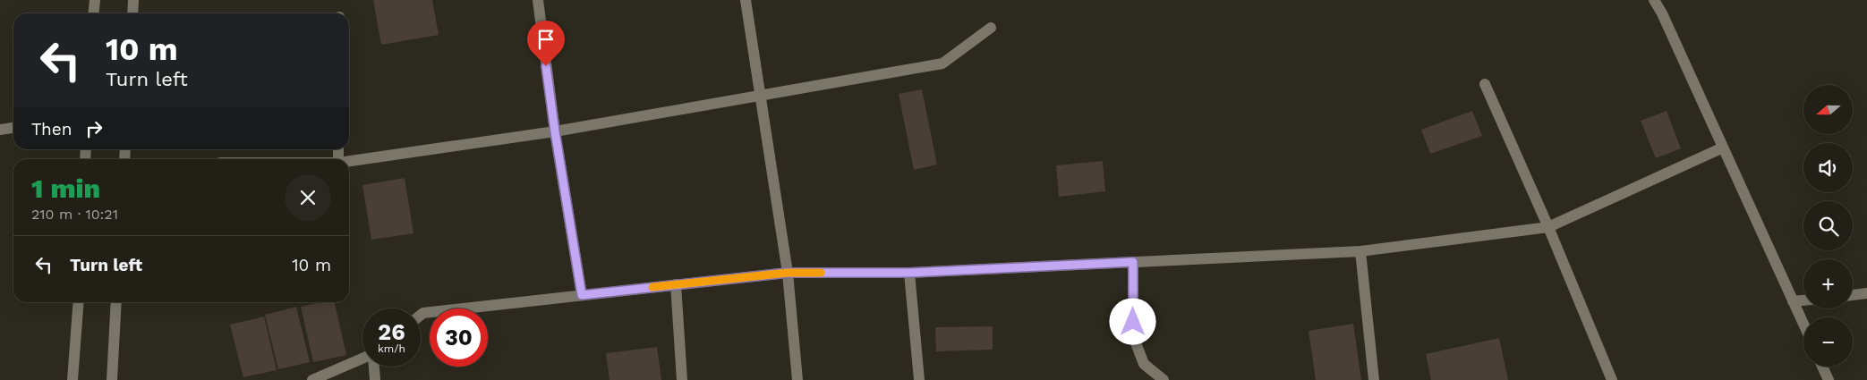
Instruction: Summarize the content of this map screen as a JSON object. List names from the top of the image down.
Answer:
{
  "north": "left",
  "page": {
    "turn": ["10 m", "Turn left"],
    "map_buttons": ["+", "−"],
    "then": "Then",
    "heading": ["1 min", "210 m · 10:21"],
    "list": [
      {
        "name": "Turn left",
        "value": "10 m"
      }
    ],
    "speed": "26 km/h",
    "limit": "30"
  }
}
